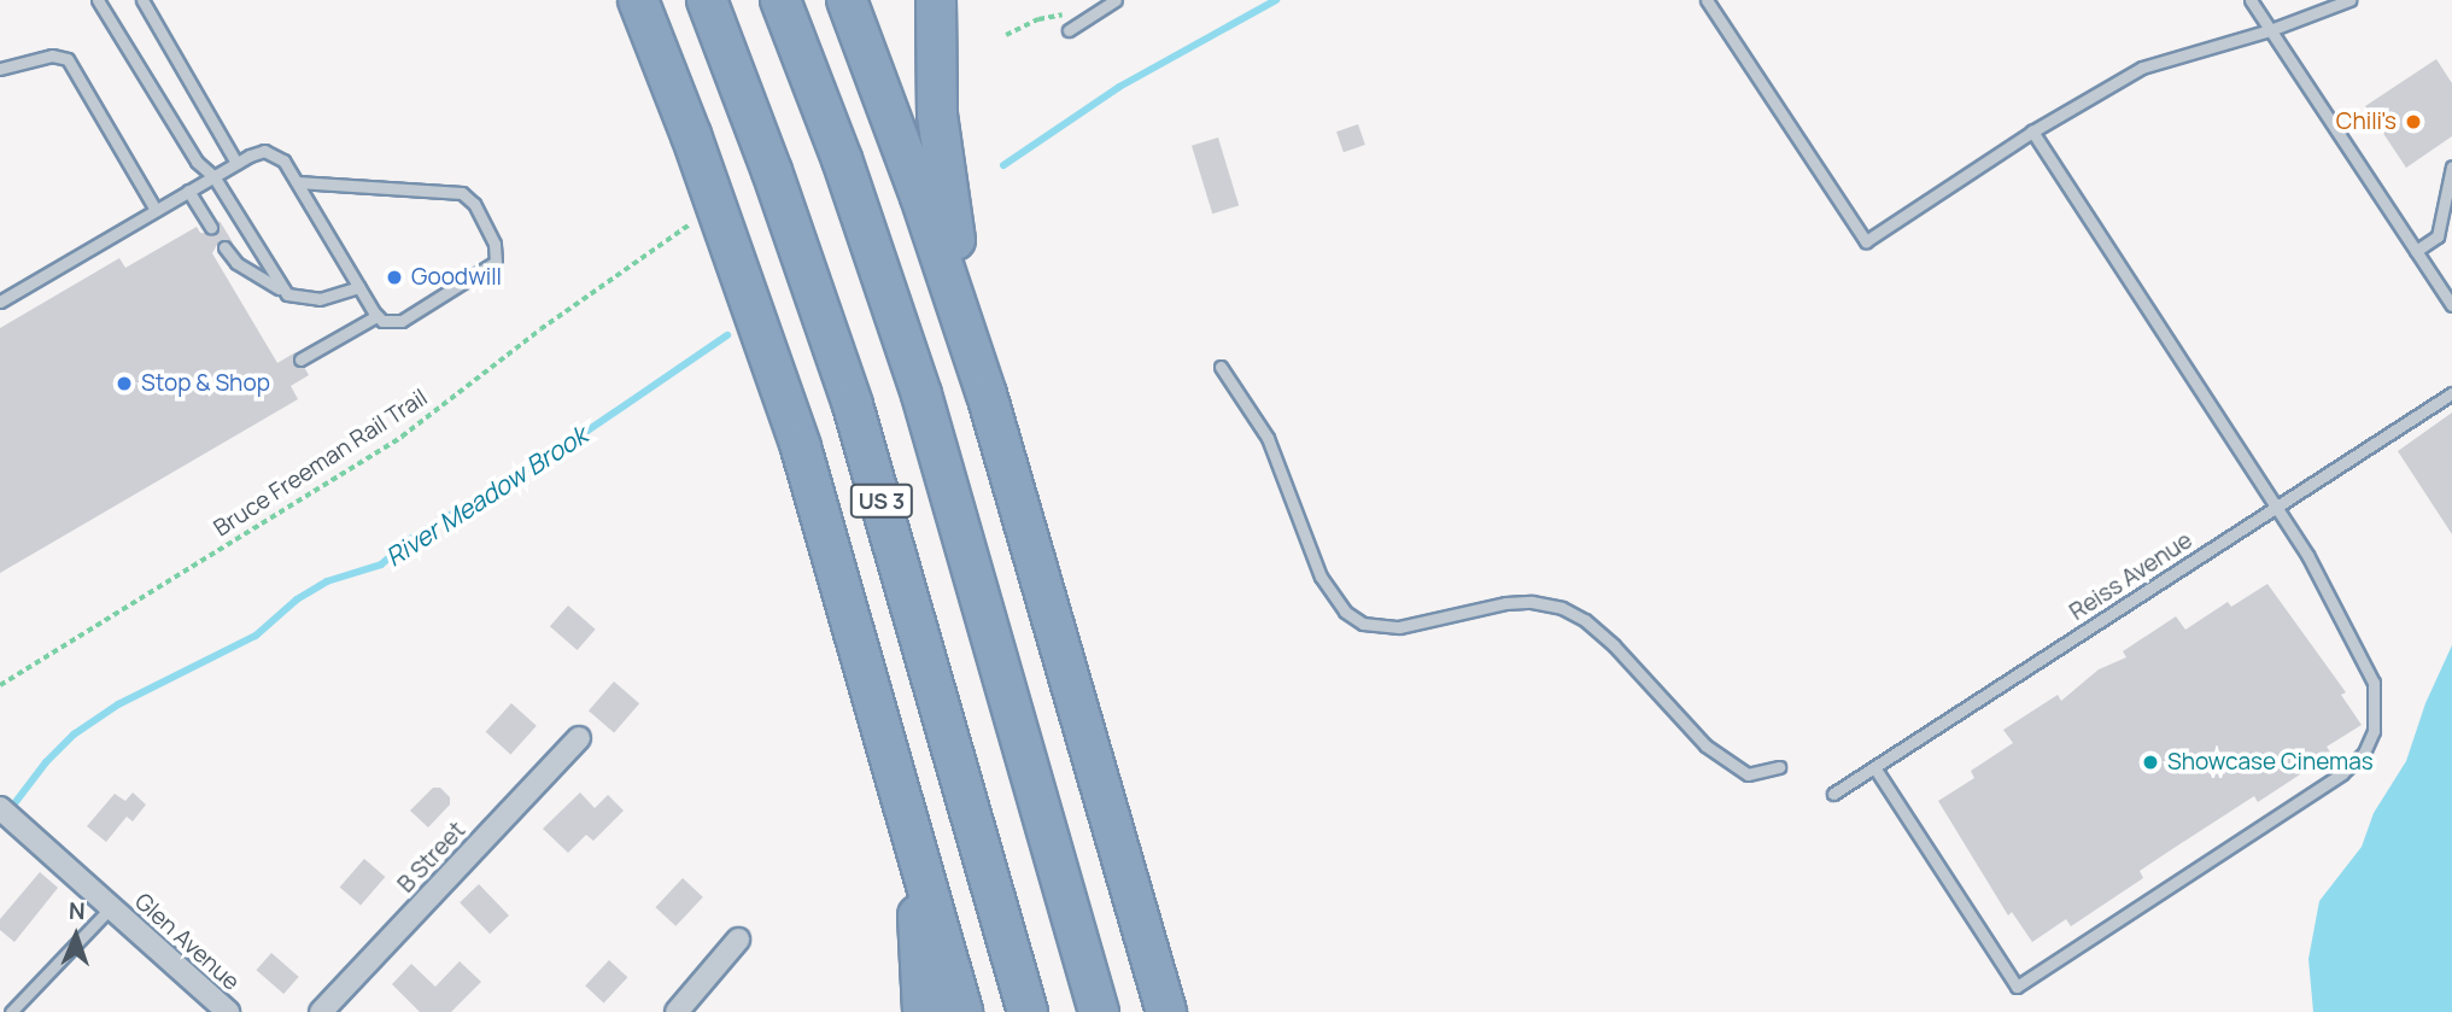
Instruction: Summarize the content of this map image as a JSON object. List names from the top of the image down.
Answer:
{
  "streets": {
    "highway": ["US 3"],
    "street": ["B Street", "Glen Avenue"],
    "lane": ["Reiss Avenue"],
    "path": ["Bruce Freeman Rail Trail"]
  },
  "water": ["River Meadow Brook"],
  "places": [
    "Chili's",
    "Goodwill",
    "Stop & Shop",
    "Showcase Cinemas"
  ],
  "north": "top"
}
